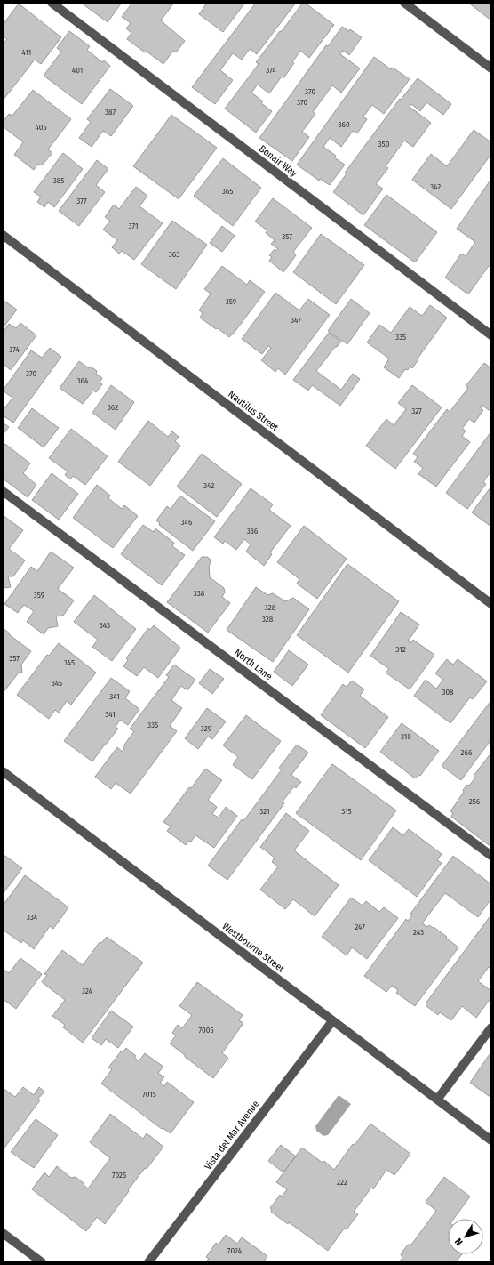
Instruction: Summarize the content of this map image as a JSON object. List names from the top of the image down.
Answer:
{
  "streets": {
    "street": [
      "Bonair Way",
      "Nautilus Street",
      "North Lane",
      "Westbourne Street",
      "Vista del Mar Avenue"
    ]
  },
  "crossings": [
    ["Westbourne Street", "Vista del Mar Avenue"]
  ],
  "house_numbers": [
    "411",
    "401",
    "374",
    "370",
    "370",
    "387",
    "360",
    "405",
    "350",
    "385",
    "342",
    "365",
    "377",
    "371",
    "357",
    "363",
    "359",
    "347",
    "335",
    "374",
    "370",
    "364",
    "362",
    "327",
    "342",
    "346",
    "336",
    "338",
    "359",
    "328",
    "328",
    "343",
    "312",
    "357",
    "345",
    "345",
    "308",
    "341",
    "341",
    "335",
    "329",
    "310",
    "266",
    "256",
    "321",
    "315",
    "334",
    "247",
    "243",
    "324",
    "7005",
    "7015",
    "7025",
    "222",
    "7024"
  ],
  "north": "bottom left"
}
